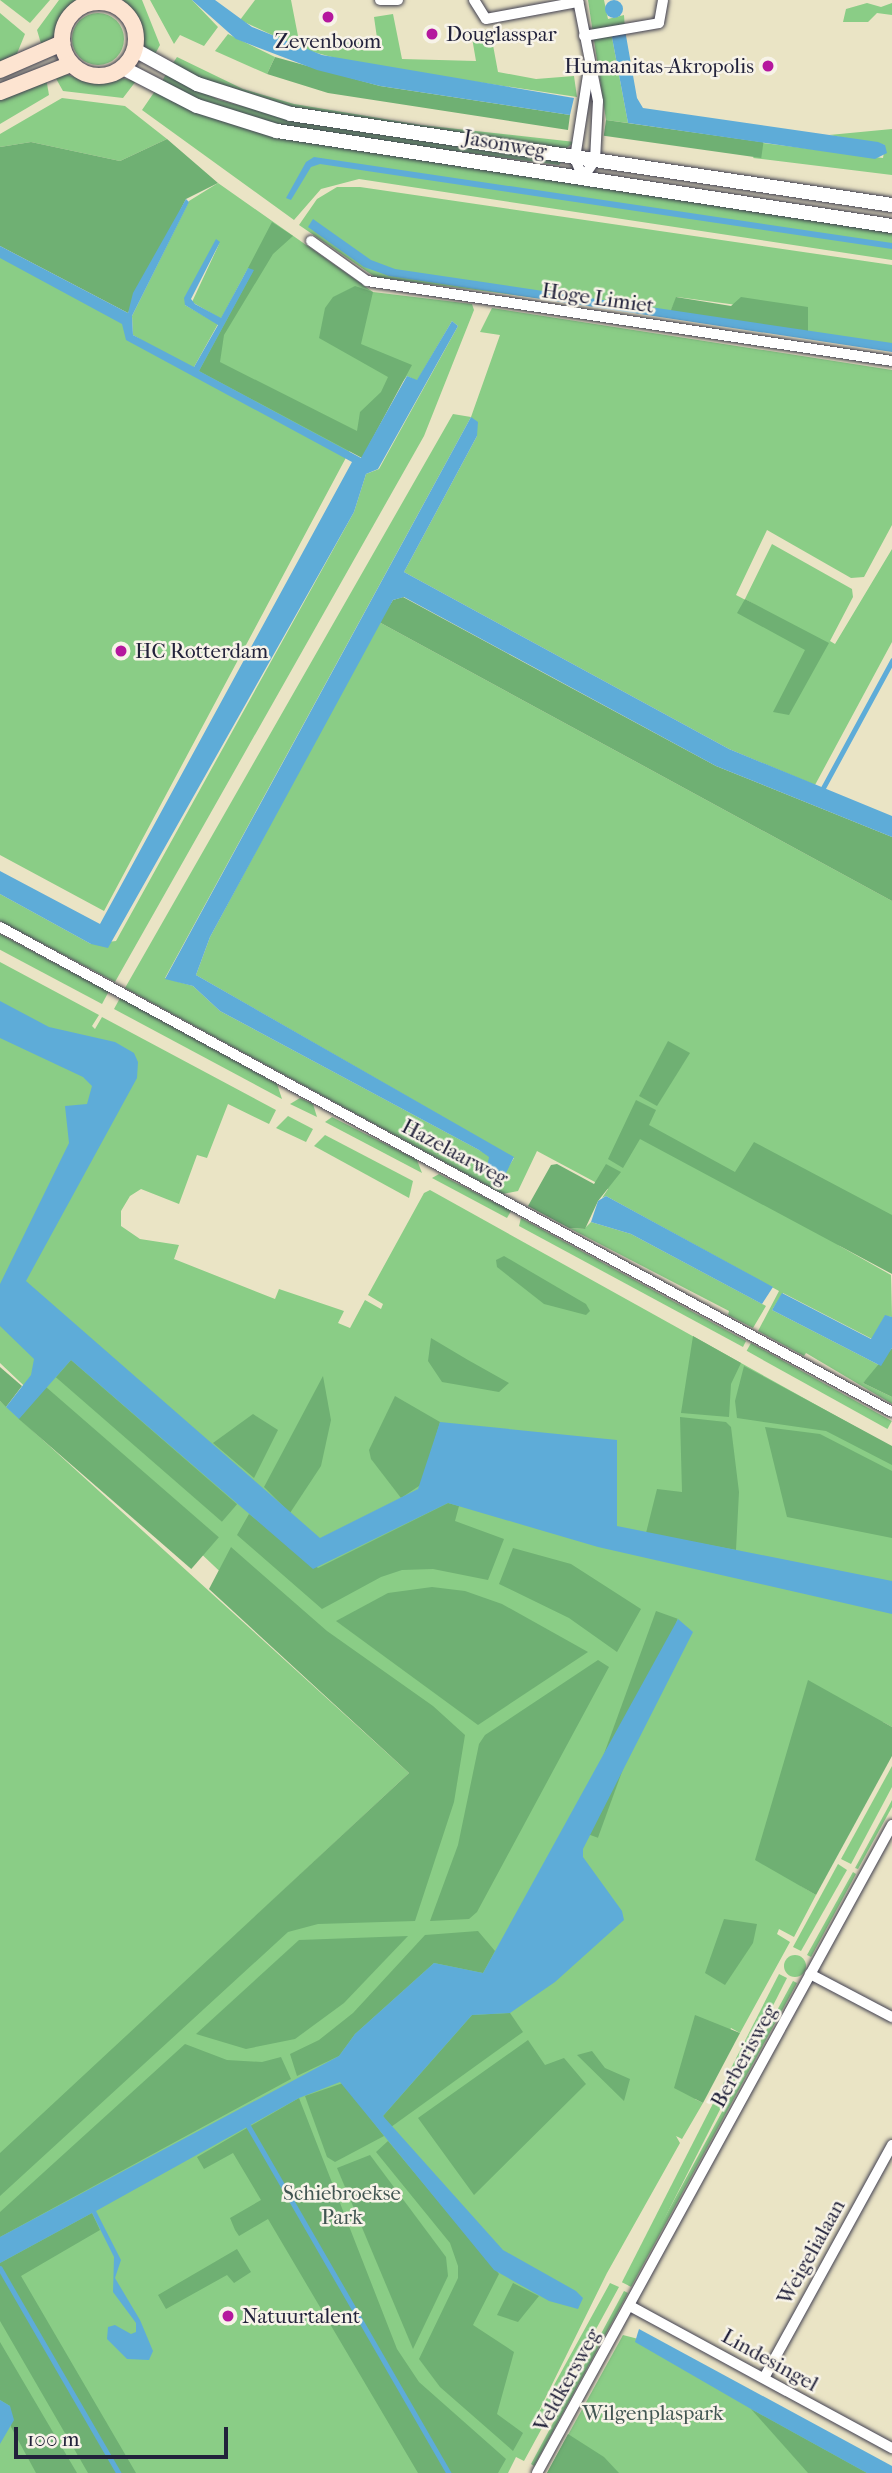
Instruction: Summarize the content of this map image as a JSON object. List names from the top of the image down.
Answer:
{
  "streets": {
    "street": [
      "Jasonweg",
      "Hoge Limiet",
      "Hazelaarweg",
      "Berberisweg",
      "Weigelialaan",
      "Lindesingel",
      "Veldkersweg"
    ]
  },
  "crossings": [
    ["Berberisweg", "Lindesingel"],
    ["Berberisweg", "Veldkersweg"],
    ["Weigelialaan", "Lindesingel"],
    ["Lindesingel", "Veldkersweg"]
  ],
  "parks": ["Schiebroekse Park", "Wilgenplaspark"],
  "places": [
    "Zevenboom",
    "Douglasspar",
    "Humanitas-Akropolis",
    "HC Rotterdam",
    "Natuurtalent"
  ],
  "scale_bar": "100 m"
}
